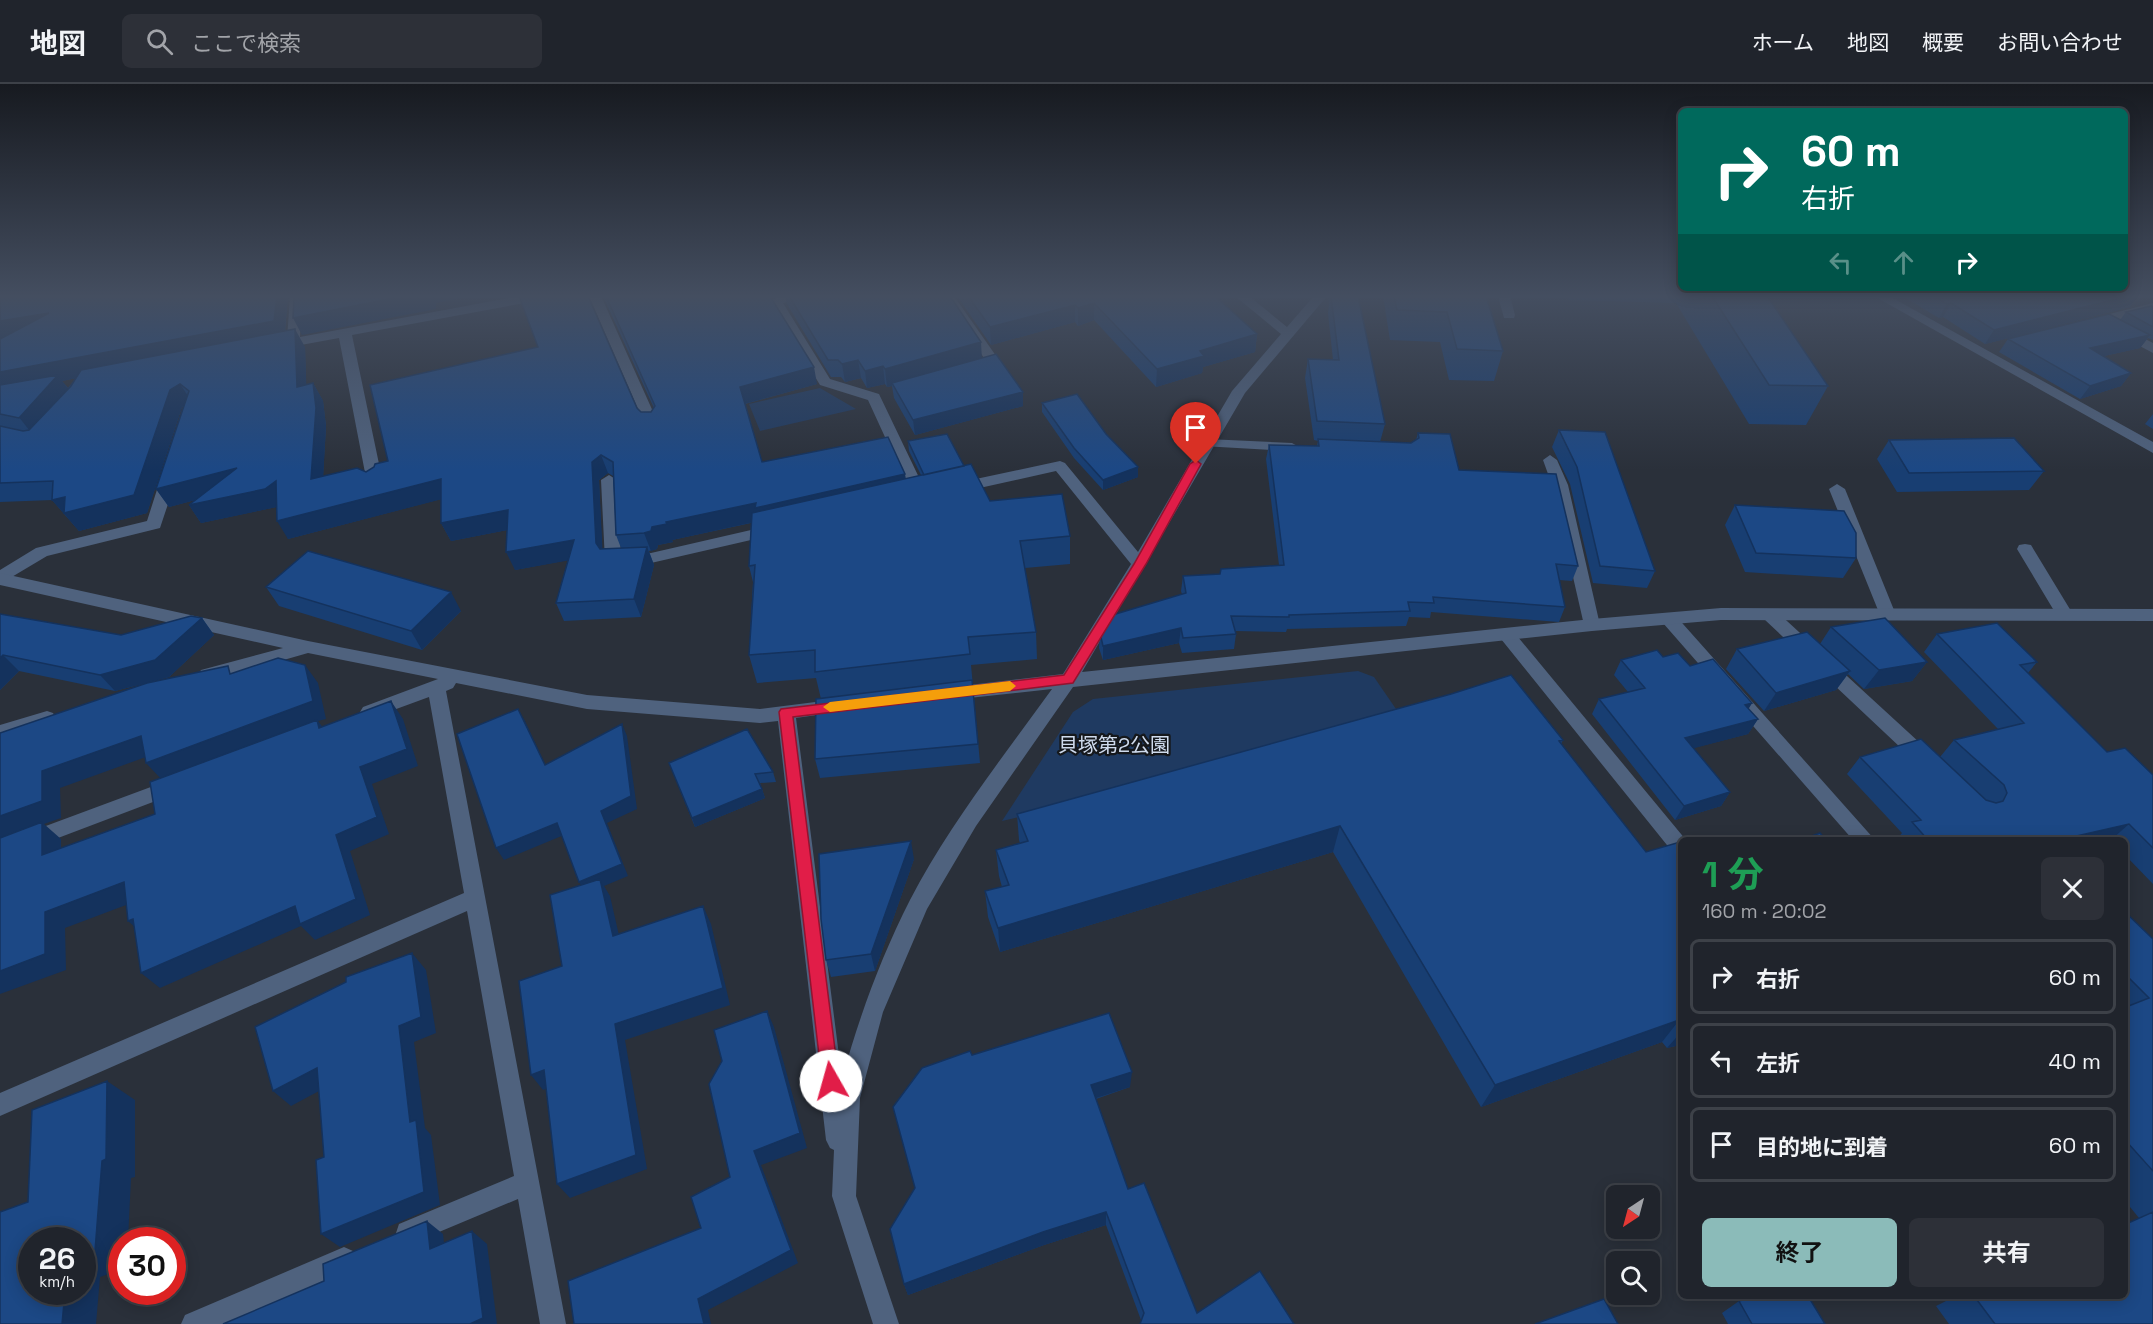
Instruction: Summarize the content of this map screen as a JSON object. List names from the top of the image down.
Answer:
{
  "parks": ["貝塚第2公園"],
  "north": "bottom left",
  "page": {
    "header": "地図",
    "search": "ここで検索",
    "nav": [
      "ホーム",
      "地図",
      "概要",
      "お問い合わせ"
    ],
    "turn": ["60 m", "右折"],
    "heading": ["1 分", "160 m · 20:02"],
    "list": [
      {
        "name": "右折",
        "value": "60 m"
      },
      {
        "name": "左折",
        "value": "40 m"
      },
      {
        "name": "目的地に到着",
        "value": "60 m"
      }
    ],
    "buttons": ["終了", "共有"],
    "speed": "26 km/h",
    "limit": "30"
  }
}
